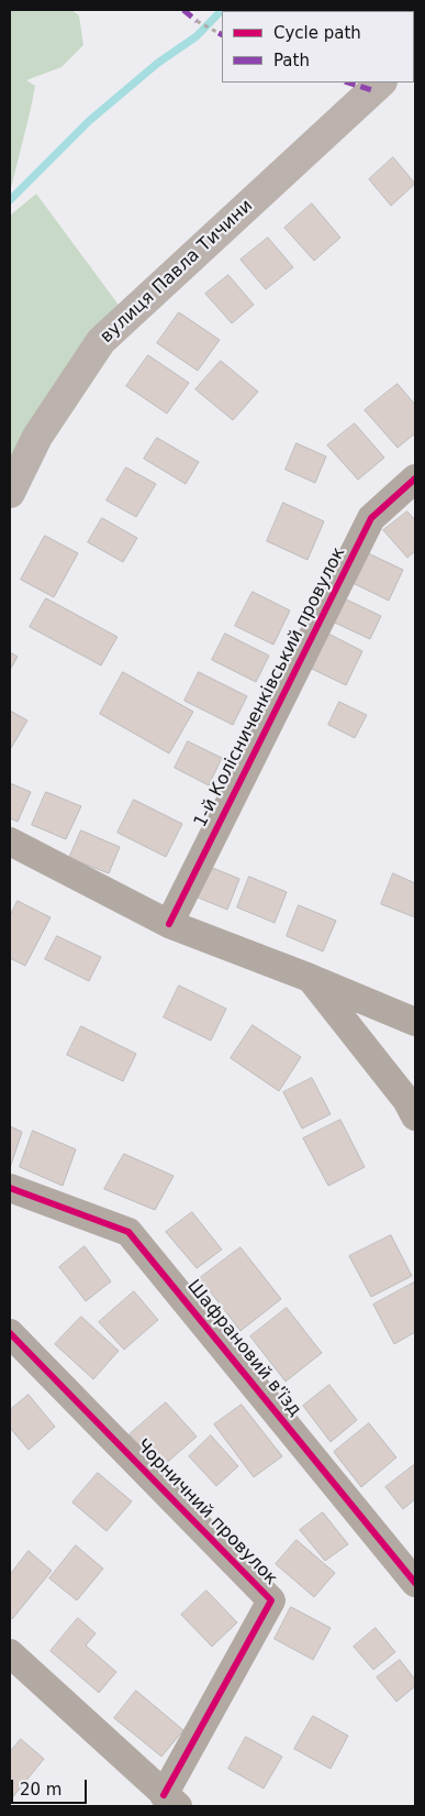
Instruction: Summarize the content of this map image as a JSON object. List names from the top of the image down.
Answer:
{
  "streets": {
    "main road": ["вулиця Павла Тичини"],
    "street": ["1-й Колісниченківський провулок", "Шафрановий в'їзд", "Чорничний провулок"]
  },
  "legend": ["Cycle path", "Path"],
  "scale_bar": "20 m"
}
